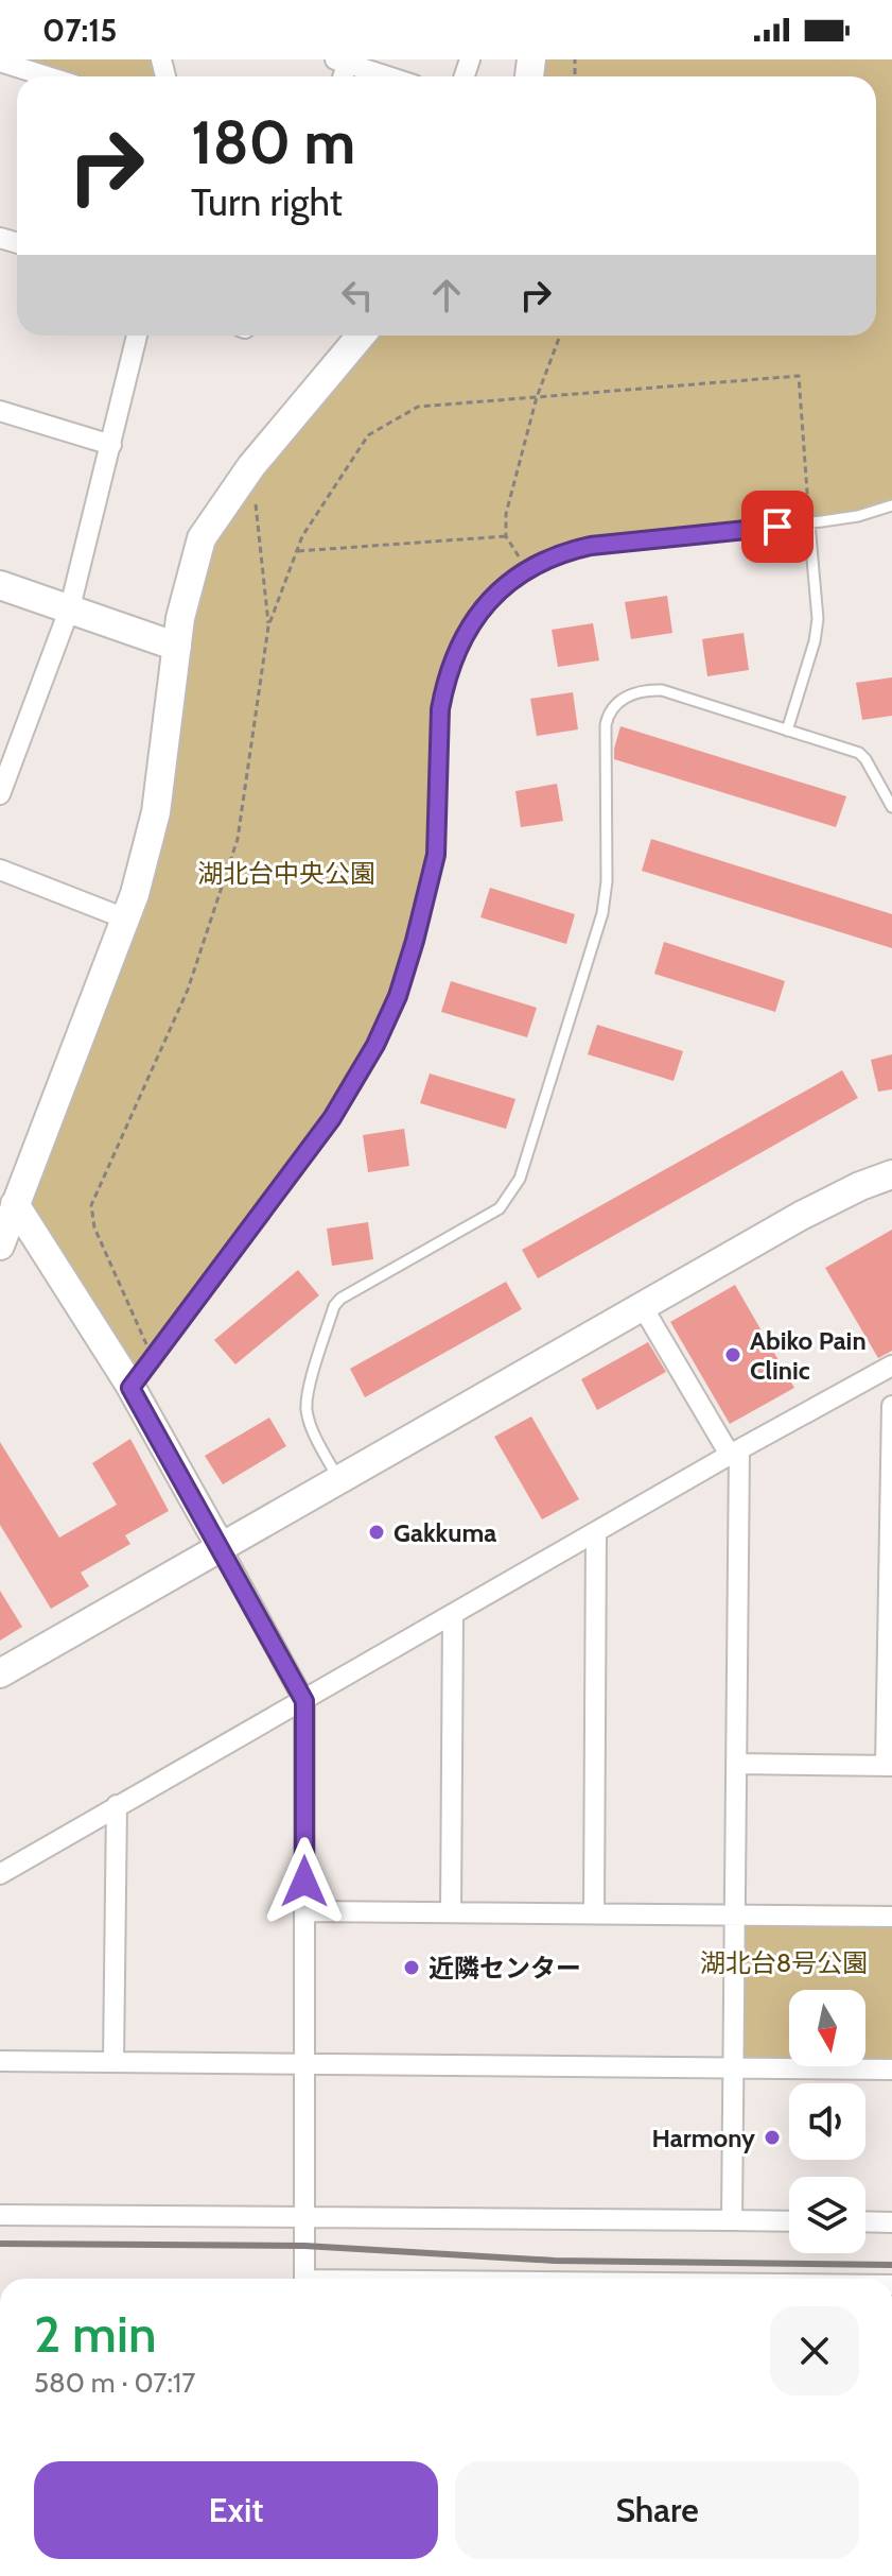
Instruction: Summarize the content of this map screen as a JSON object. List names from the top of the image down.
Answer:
{
  "parks": ["湖北台中央公園", "湖北台8号公園"],
  "places": [
    "Abiko Pain Clinic",
    "Gakkuma",
    "近隣センター",
    "Harmony"
  ],
  "north": "bottom",
  "page": {
    "status": "07:15",
    "turn": ["180 m", "Turn right"],
    "heading": ["2 min", "580 m · 07:17"],
    "buttons": ["Exit", "Share"]
  }
}
